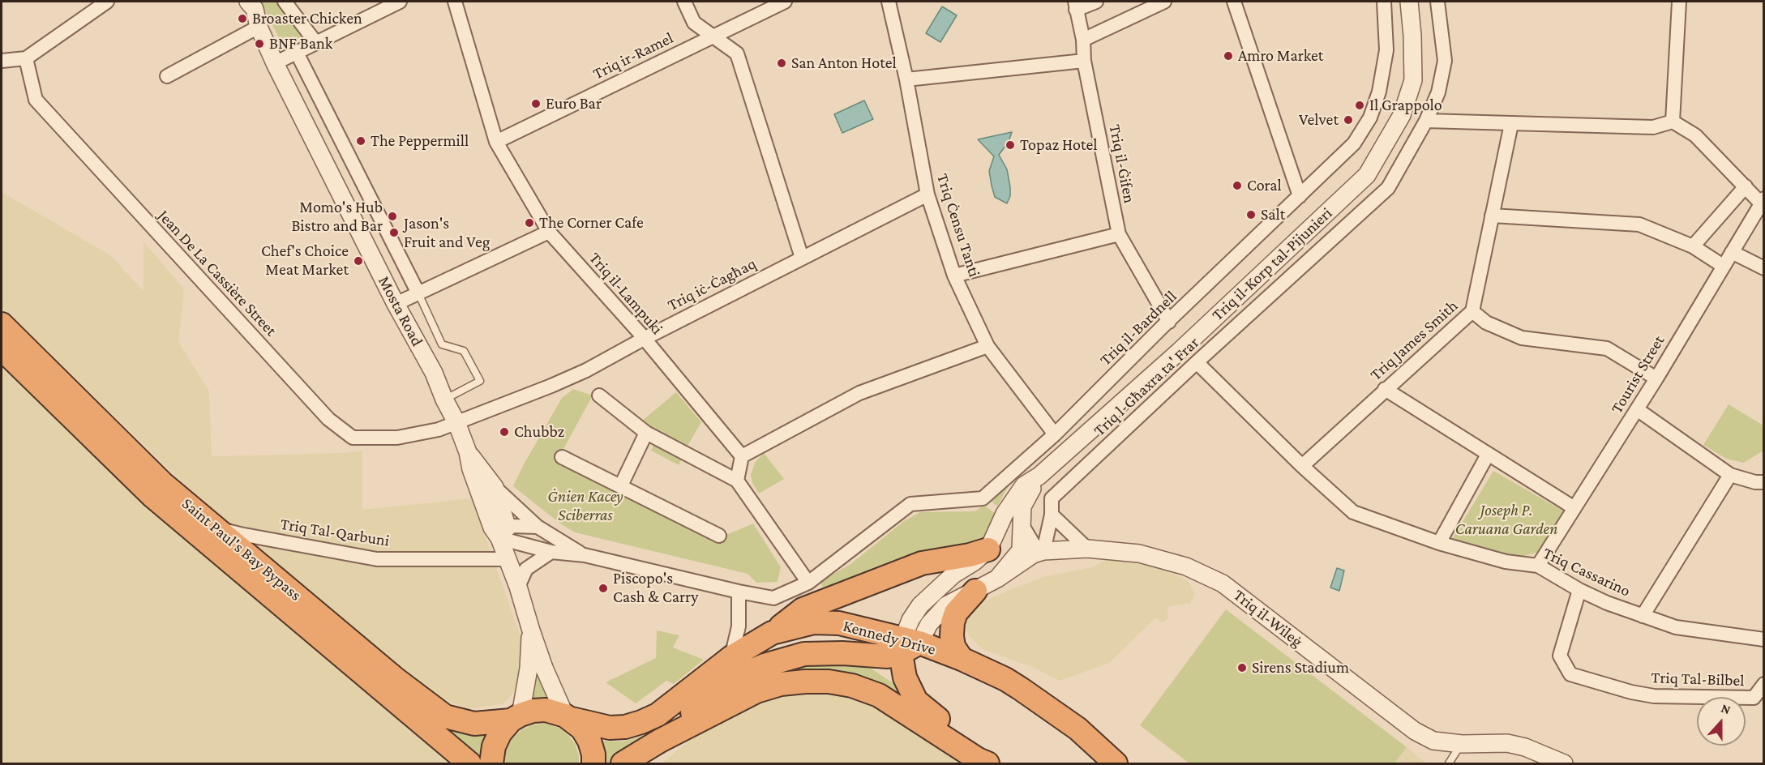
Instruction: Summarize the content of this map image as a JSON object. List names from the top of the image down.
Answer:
{
  "streets": {
    "highway": ["Saint Paul's Bay Bypass", "Kennedy Drive"],
    "street": [
      "Triq ir-Ramel",
      "Triq il-Ġifen",
      "Triq Ċensu Tanti",
      "Triq il-Korp tal-Pijunieri",
      "Jean De La Cassière Street",
      "Triq iċ-Ċagħaq",
      "Triq il-Lampuki",
      "Mosta Road",
      "Triq il-Bardnell",
      "Triq James Smith",
      "Tourist Street",
      "Triq l-Għaxra ta' Frar",
      "Triq Tal-Qarbuni",
      "Triq Cassarino",
      "Triq il-Wileġ",
      "Triq Tal-Bilbel"
    ]
  },
  "crossings": [
    ["Triq ir-Ramel", "Triq il-Lampuki"],
    ["Triq il-Ġifen", "Triq il-Bardnell"],
    ["Triq Ċensu Tanti", "Triq iċ-Ċagħaq"],
    ["Triq Ċensu Tanti", "Triq il-Bardnell"],
    ["Triq il-Korp tal-Pijunieri", "Triq l-Għaxra ta' Frar"],
    ["Triq il-Korp tal-Pijunieri", "Triq il-Wileġ"],
    ["Jean De La Cassière Street", "Triq iċ-Ċagħaq"],
    ["Jean De La Cassière Street", "Mosta Road"],
    ["Triq iċ-Ċagħaq", "Triq il-Lampuki"],
    ["Triq iċ-Ċagħaq", "Mosta Road"],
    ["Mosta Road", "Triq Tal-Qarbuni"],
    ["Mosta Road", "Saint Paul's Bay Bypass"],
    ["Mosta Road", "Kennedy Drive"],
    ["Triq James Smith", "Triq Cassarino"],
    ["Tourist Street", "Triq Cassarino"],
    ["Triq l-Għaxra ta' Frar", "Triq Cassarino"],
    ["Triq l-Għaxra ta' Frar", "Triq il-Wileġ"],
    ["Triq Tal-Qarbuni", "Saint Paul's Bay Bypass"],
    ["Saint Paul's Bay Bypass", "Kennedy Drive"],
    ["Triq Cassarino", "Triq Tal-Bilbel"]
  ],
  "parks": ["Ġnien Kacey Sciberras", "Joseph P. Caruana Garden"],
  "places": [
    "Broaster Chicken",
    "BNF Bank",
    "Amro Market",
    "San Anton Hotel",
    "Euro Bar",
    "Il Grappolo",
    "Velvet",
    "The Peppermill",
    "Topaz Hotel",
    "Coral",
    "Salt",
    "Momo's Hub Bistro and Bar",
    "The Corner Cafe",
    "Jason's Fruit and Veg",
    "Chef's Choice Meat Market",
    "Chubbz",
    "Piscopo's Cash & Carry",
    "Sirens Stadium"
  ],
  "north": "top"
}
